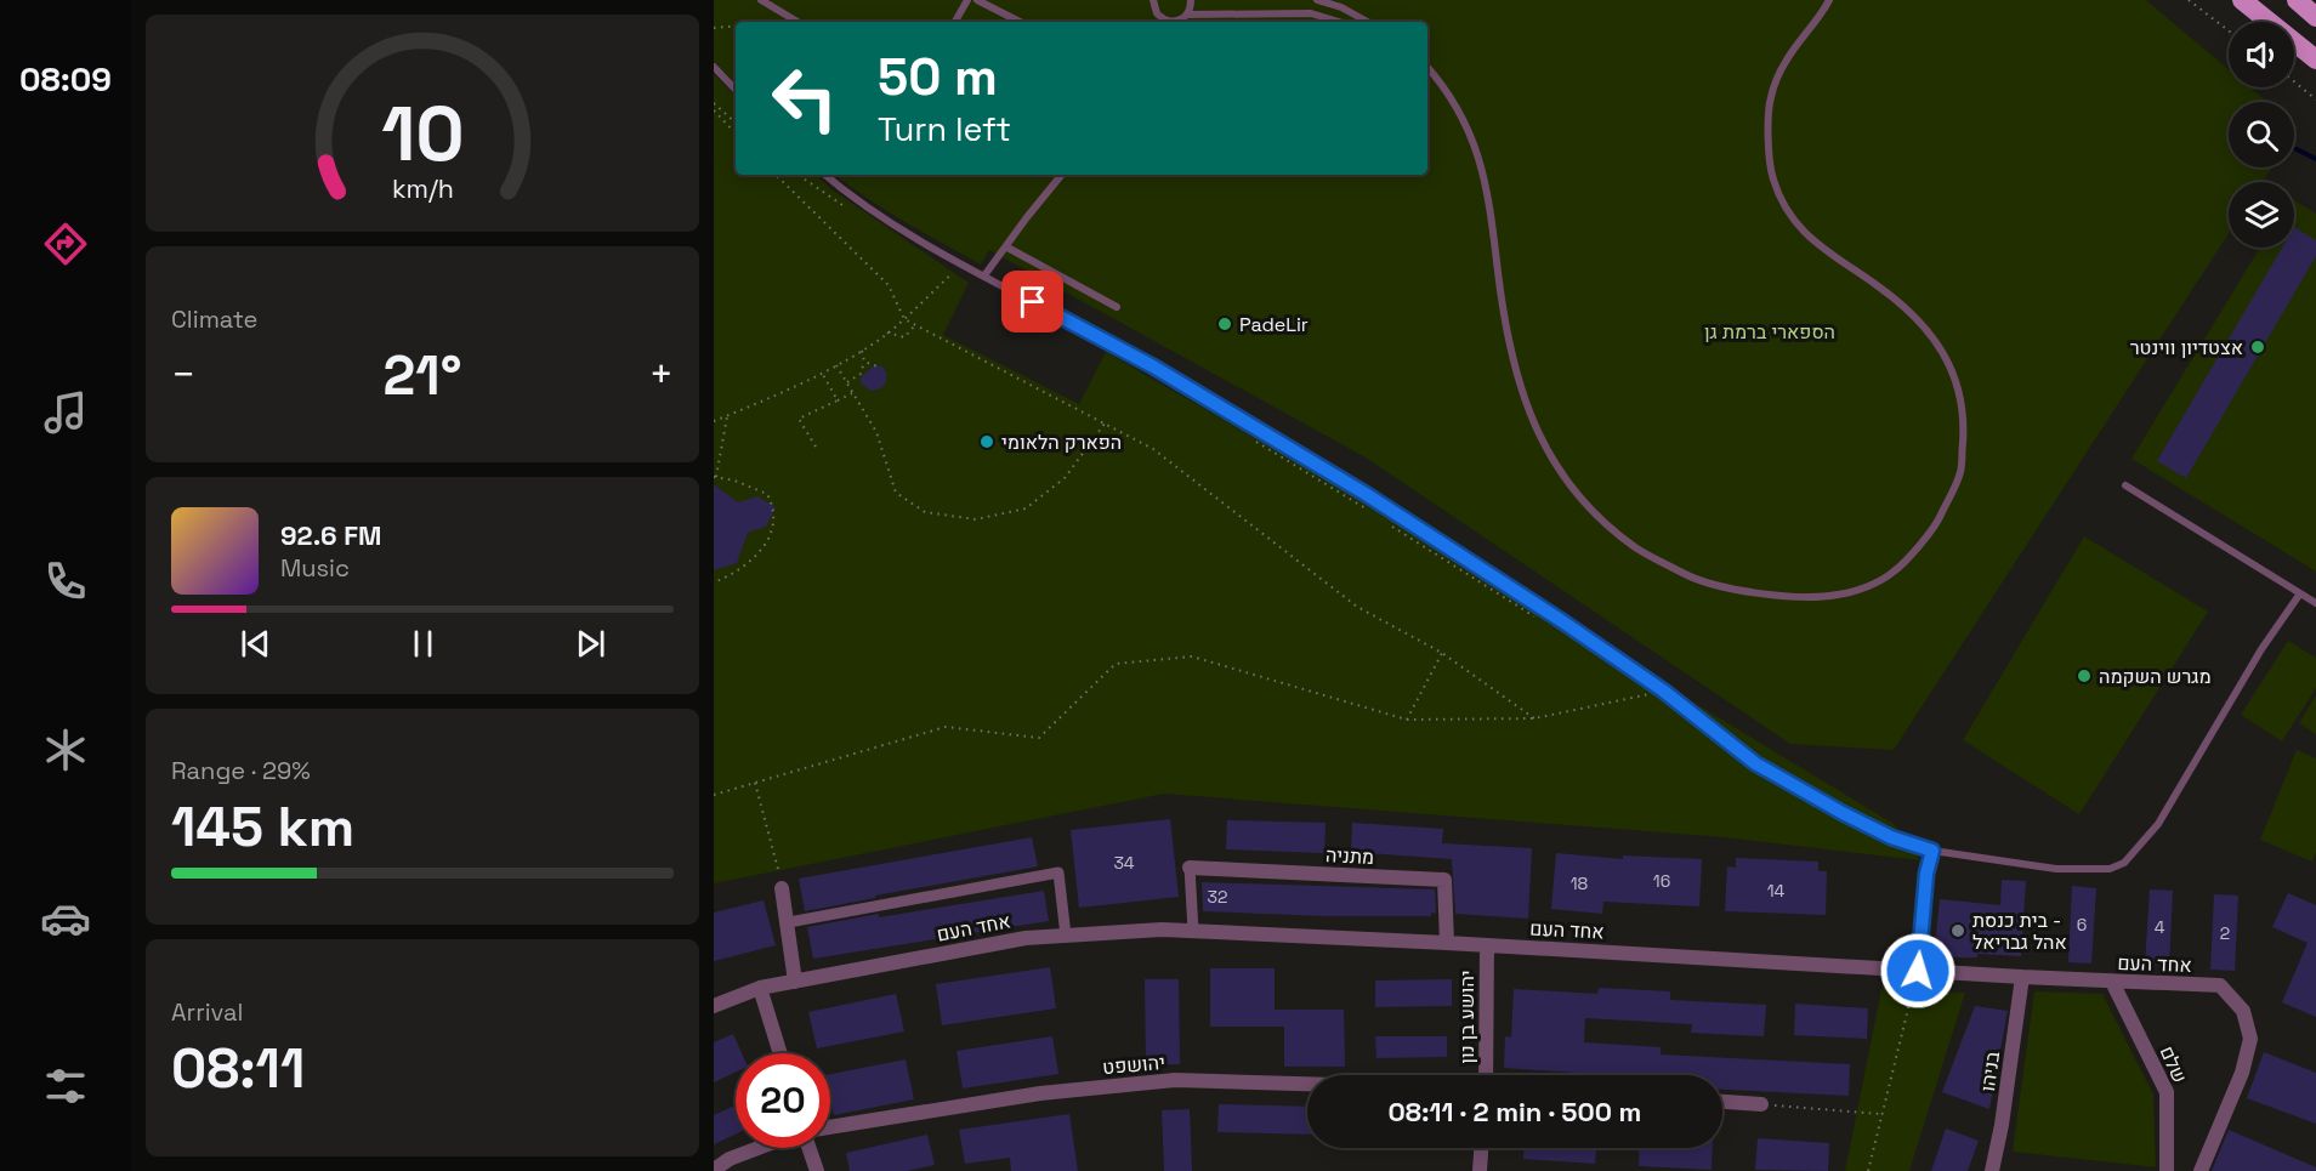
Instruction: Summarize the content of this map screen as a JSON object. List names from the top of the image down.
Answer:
{
  "streets": {
    "street": [
      "מתניה",
      "אחד העם",
      "יהושע בן נון",
      "יהושפט",
      "שלם",
      "בניהו"
    ]
  },
  "crossings": [
    ["מתניה", "אחד העם"],
    ["אחד העם", "יהושע בן נון"],
    ["אחד העם", "שלם"],
    ["אחד העם", "בניהו"]
  ],
  "parks": ["הספארי ברמת גן"],
  "places": [
    "PadeLir",
    "אצטדיון ווינטר",
    "הפארק הלאומי",
    "מגרש השקמה",
    "בית כנסת - אהל גבריאל"
  ],
  "house_numbers": [
    "34",
    "16",
    "18",
    "14",
    "32",
    "6",
    "4",
    "2"
  ],
  "page": {
    "tabs": "08:09",
    "turn": ["50 m", "Turn left"],
    "tile": [
      "Climate",
      ["Range · 29%", "145 km"],
      ["Arrival", "08:11"]
    ],
    "heat": ["−", "21°", "+"],
    "song": ["92.6 FM", "Music"],
    "limit": "20",
    "trip": "08:11 · 2 min · 500 m",
    "gauge": ["10", "km/h"]
  }
}
